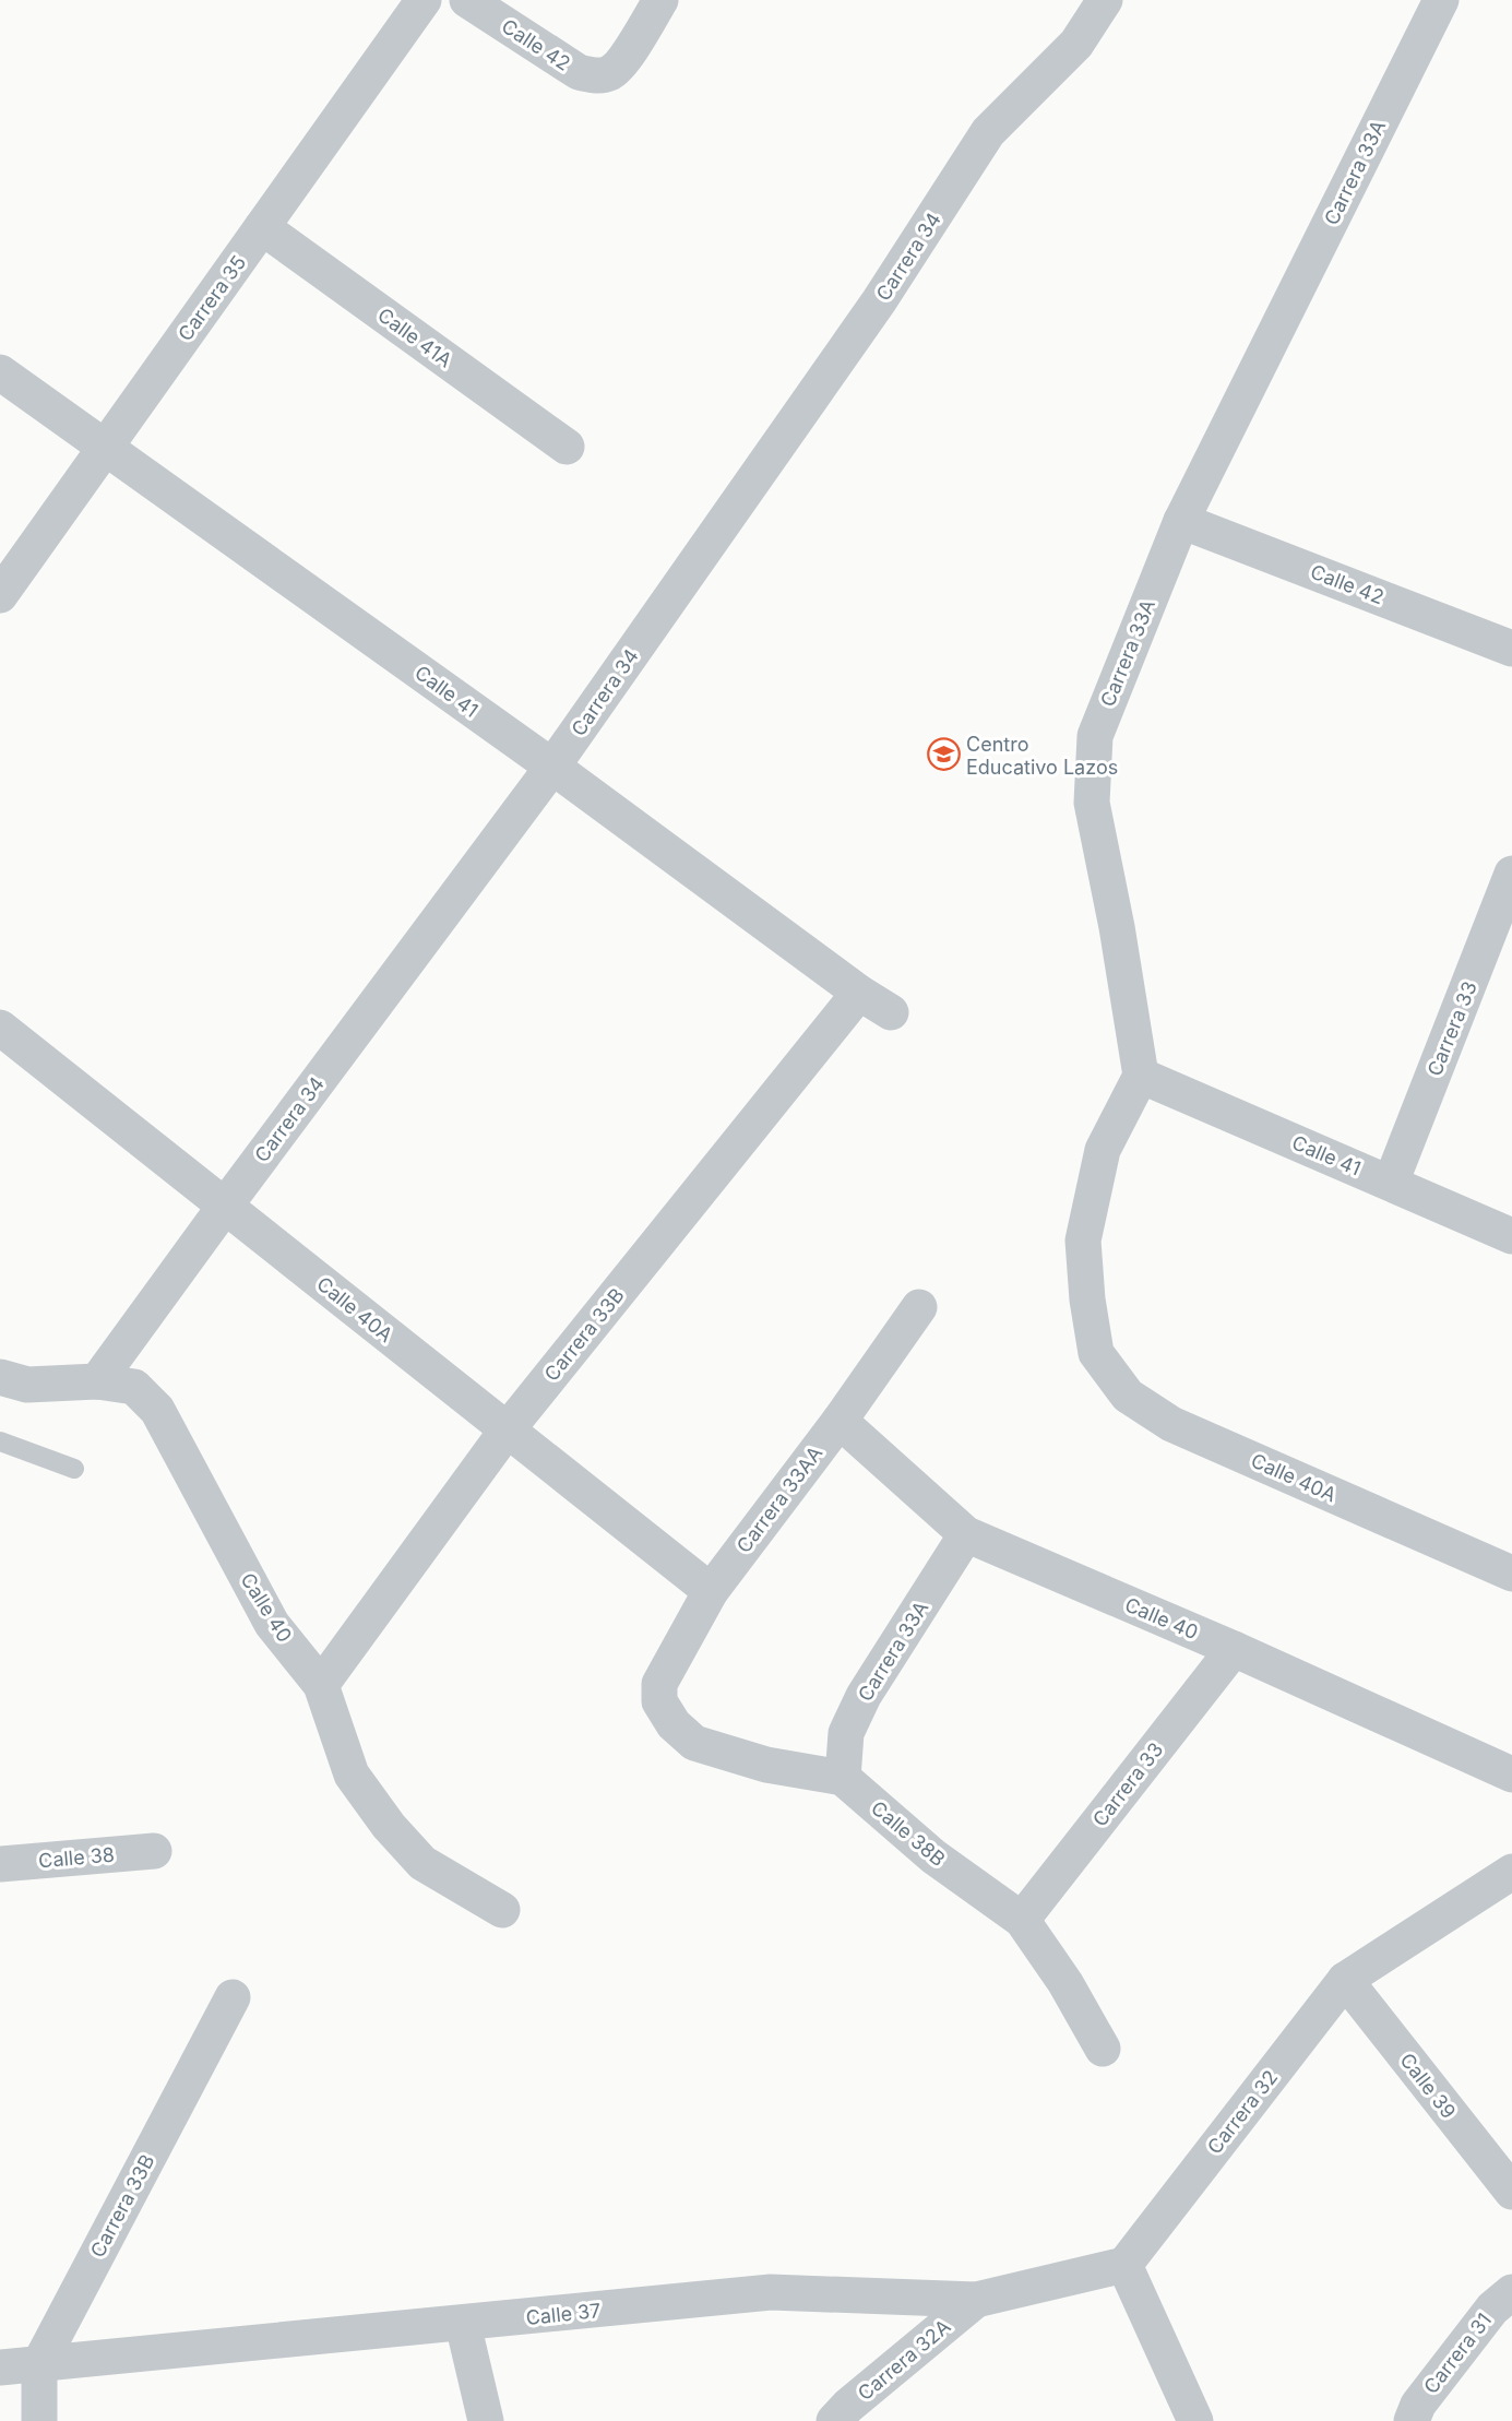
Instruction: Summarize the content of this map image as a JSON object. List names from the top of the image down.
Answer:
{
  "streets": {
    "street": [
      "Calle 42",
      "Carrera 33A",
      "Carrera 34",
      "Carrera 35",
      "Calle 41A",
      "Calle 41",
      "Carrera 33",
      "Calle 40A",
      "Carrera 33B",
      "Carrera 33AA",
      "Calle 40",
      "Calle 38B",
      "Calle 38",
      "Calle 39",
      "Carrera 32",
      "Calle 37",
      "Carrera 31",
      "Carrera 32A"
    ]
  },
  "crossings": [
    ["Calle 42", "Carrera 33A"],
    ["Carrera 33A", "Calle 41"],
    ["Carrera 33A", "Calle 40A"],
    ["Carrera 33A", "Carrera 33AA"],
    ["Carrera 33A", "Calle 40"],
    ["Carrera 33A", "Calle 38B"],
    ["Carrera 34", "Calle 41"],
    ["Carrera 34", "Calle 40A"],
    ["Carrera 34", "Calle 40"],
    ["Carrera 35", "Calle 41A"],
    ["Carrera 35", "Calle 41"],
    ["Calle 41", "Carrera 33"],
    ["Calle 41", "Calle 40A"],
    ["Calle 41", "Carrera 33B"],
    ["Carrera 33", "Calle 40"],
    ["Carrera 33", "Calle 38B"],
    ["Calle 40A", "Carrera 33B"],
    ["Calle 40A", "Carrera 33AA"],
    ["Carrera 33B", "Calle 40"],
    ["Carrera 33B", "Calle 37"],
    ["Carrera 33AA", "Calle 40"],
    ["Carrera 33AA", "Calle 38B"],
    ["Calle 39", "Carrera 32"],
    ["Carrera 32", "Calle 37"],
    ["Calle 37", "Carrera 32A"]
  ],
  "places": {
    "school or university": ["Centro Educativo Lazos"]
  }
}
